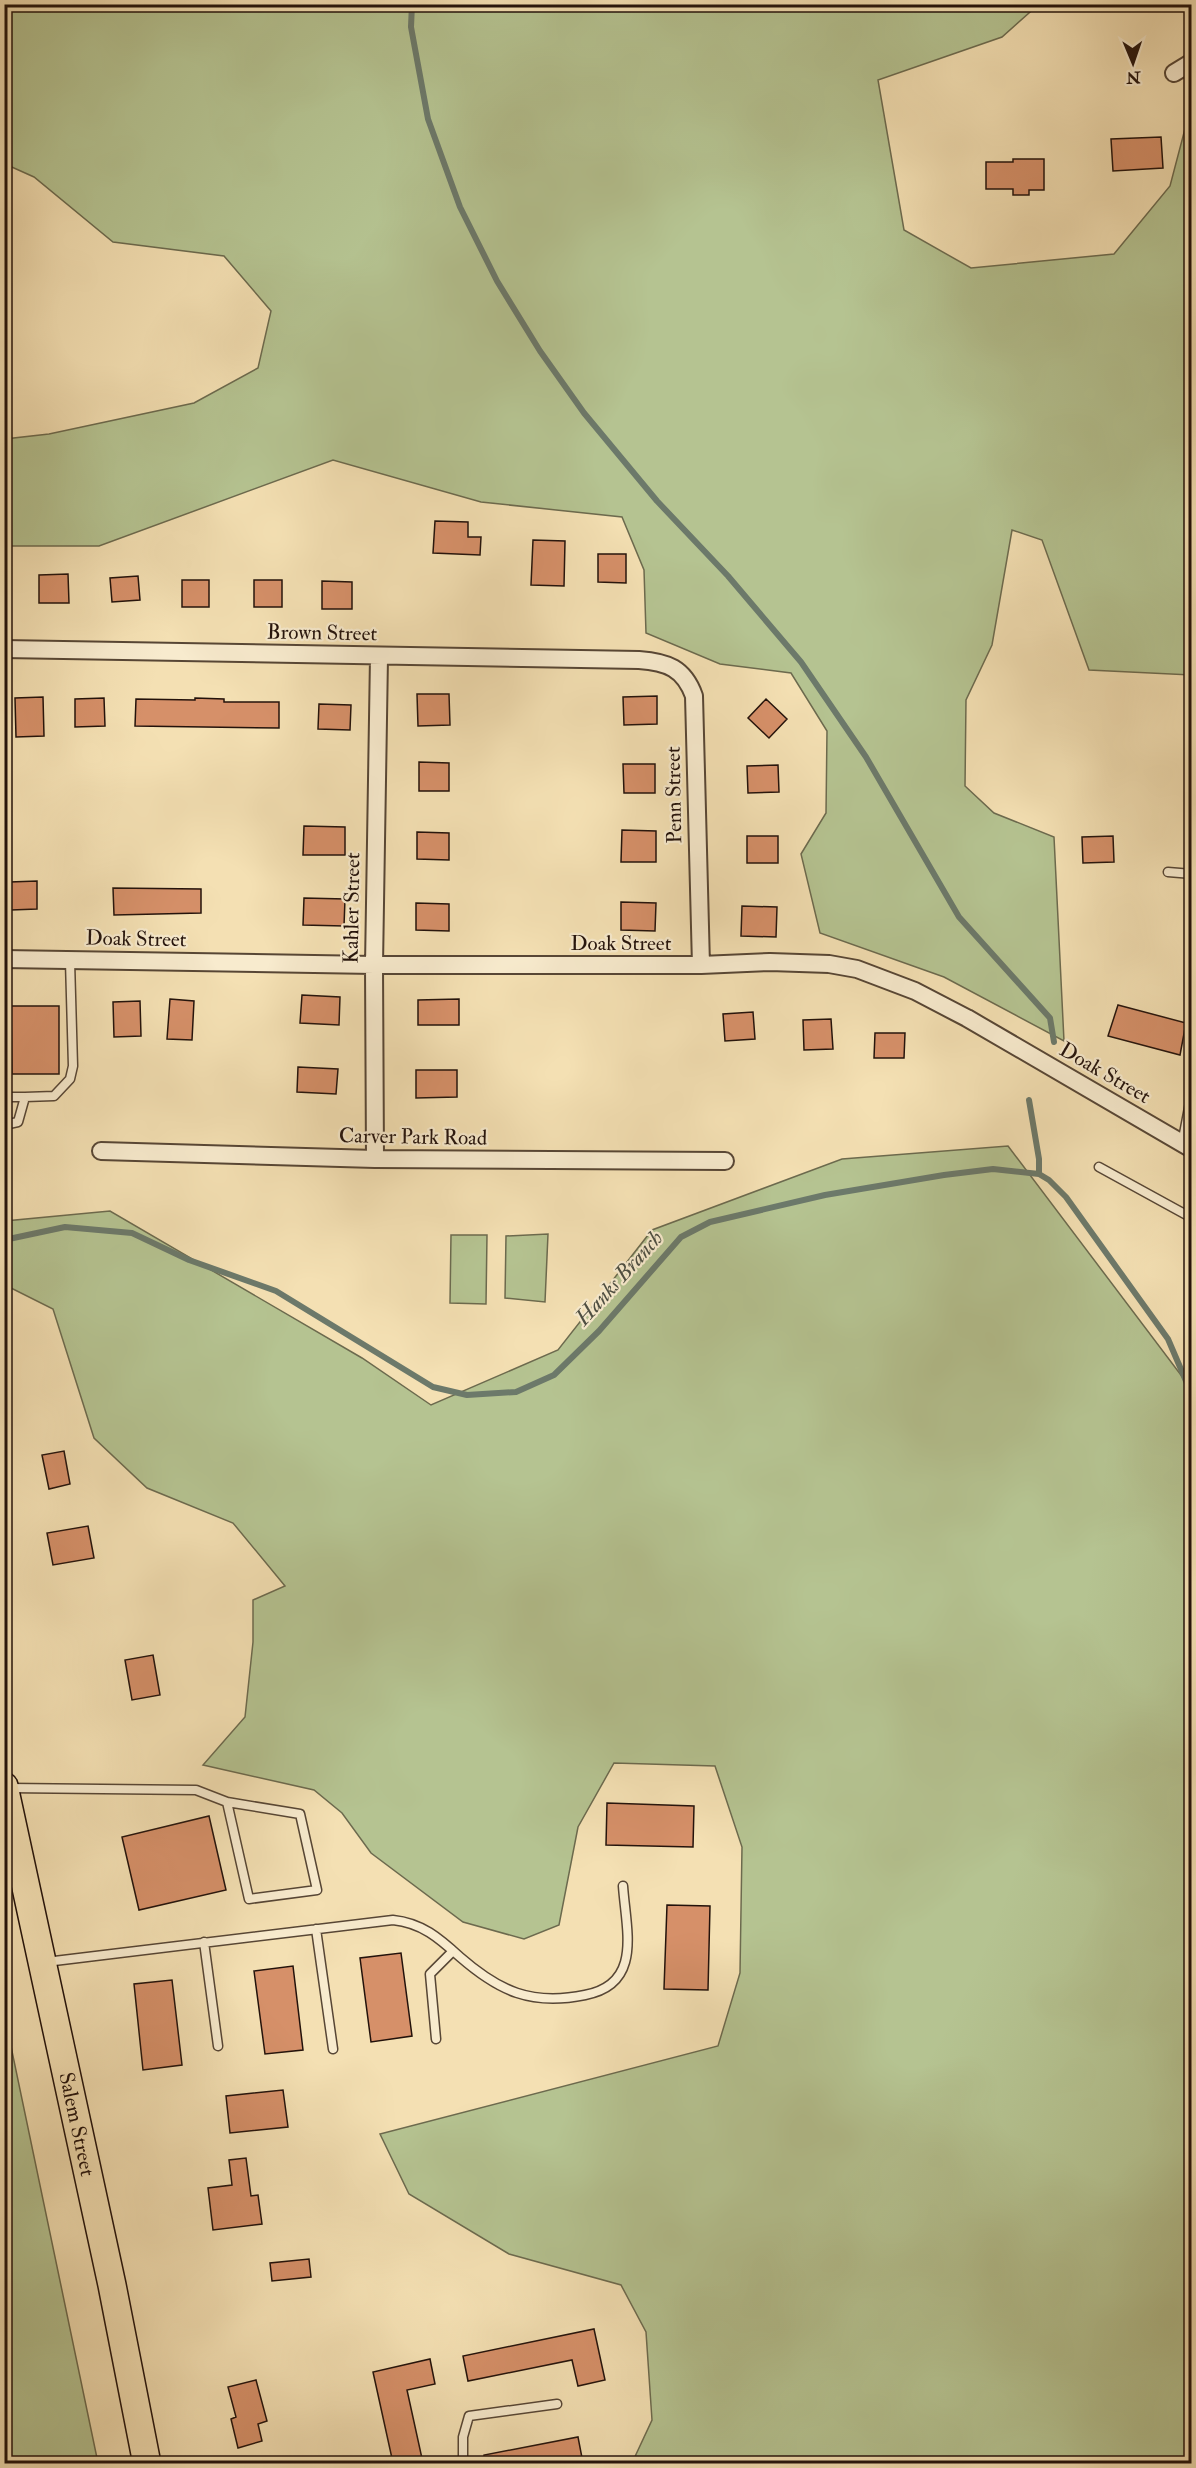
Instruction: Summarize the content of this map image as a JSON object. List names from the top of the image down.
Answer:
{
  "streets": {
    "main road": ["Salem Street"],
    "street": [
      "Brown Street",
      "Penn Street",
      "Kahler Street",
      "Doak Street",
      "Carver Park Road"
    ]
  },
  "crossings": [
    ["Brown Street", "Penn Street"],
    ["Brown Street", "Kahler Street"],
    ["Penn Street", "Doak Street"],
    ["Kahler Street", "Doak Street"],
    ["Kahler Street", "Carver Park Road"]
  ],
  "water": ["Hanks Branch"],
  "north": "bottom"
}
